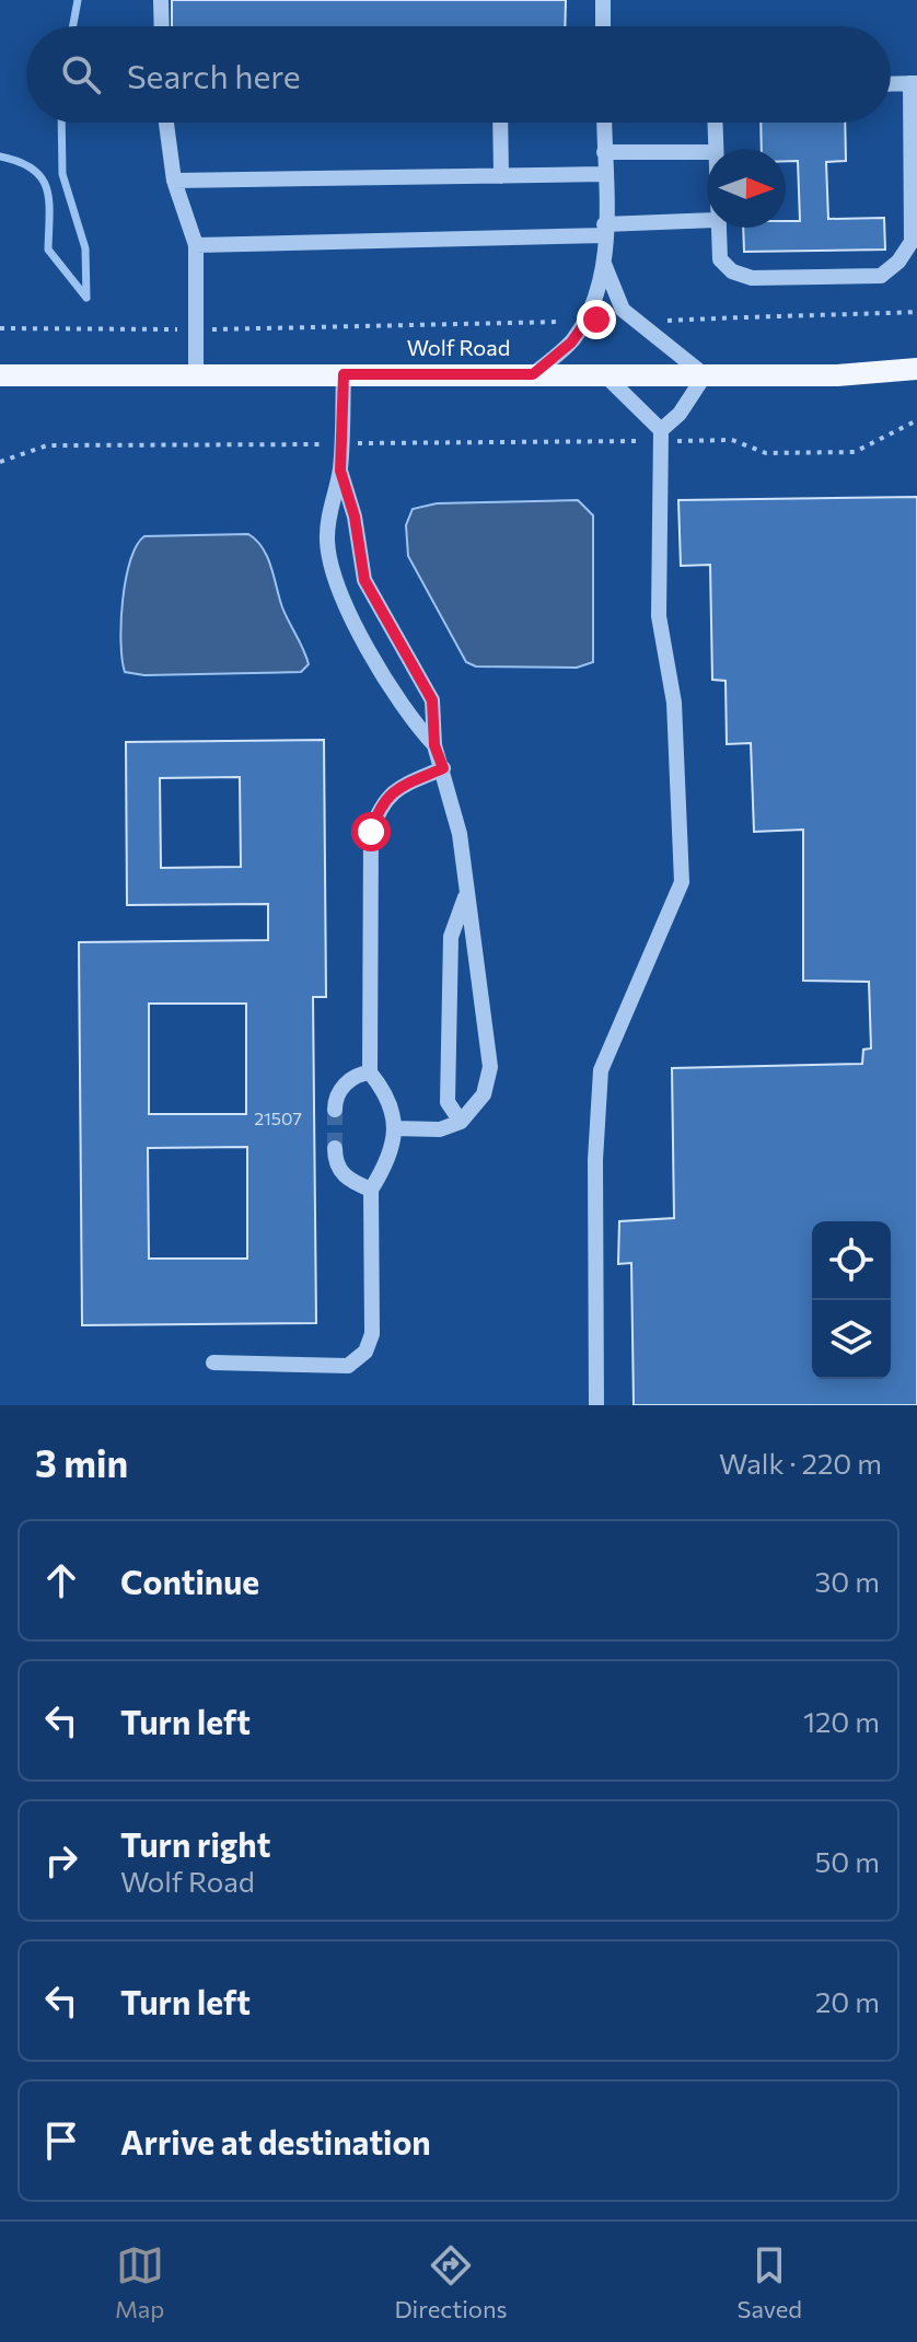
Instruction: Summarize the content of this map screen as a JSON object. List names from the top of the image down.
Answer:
{
  "streets": {
    "main road": ["Wolf Road"]
  },
  "house_numbers": ["21507"],
  "north": "right",
  "page": {
    "search": "Search here",
    "heading": ["3 min", "Walk · 220 m"],
    "list": [
      ["Continue", "30 m"],
      ["Turn left", "120 m"],
      ["Turn right", "Wolf Road", "50 m"],
      ["Turn left", "20 m"],
      "Arrive at destination"
    ],
    "nav": ["Map", "Directions", "Saved"]
  }
}
